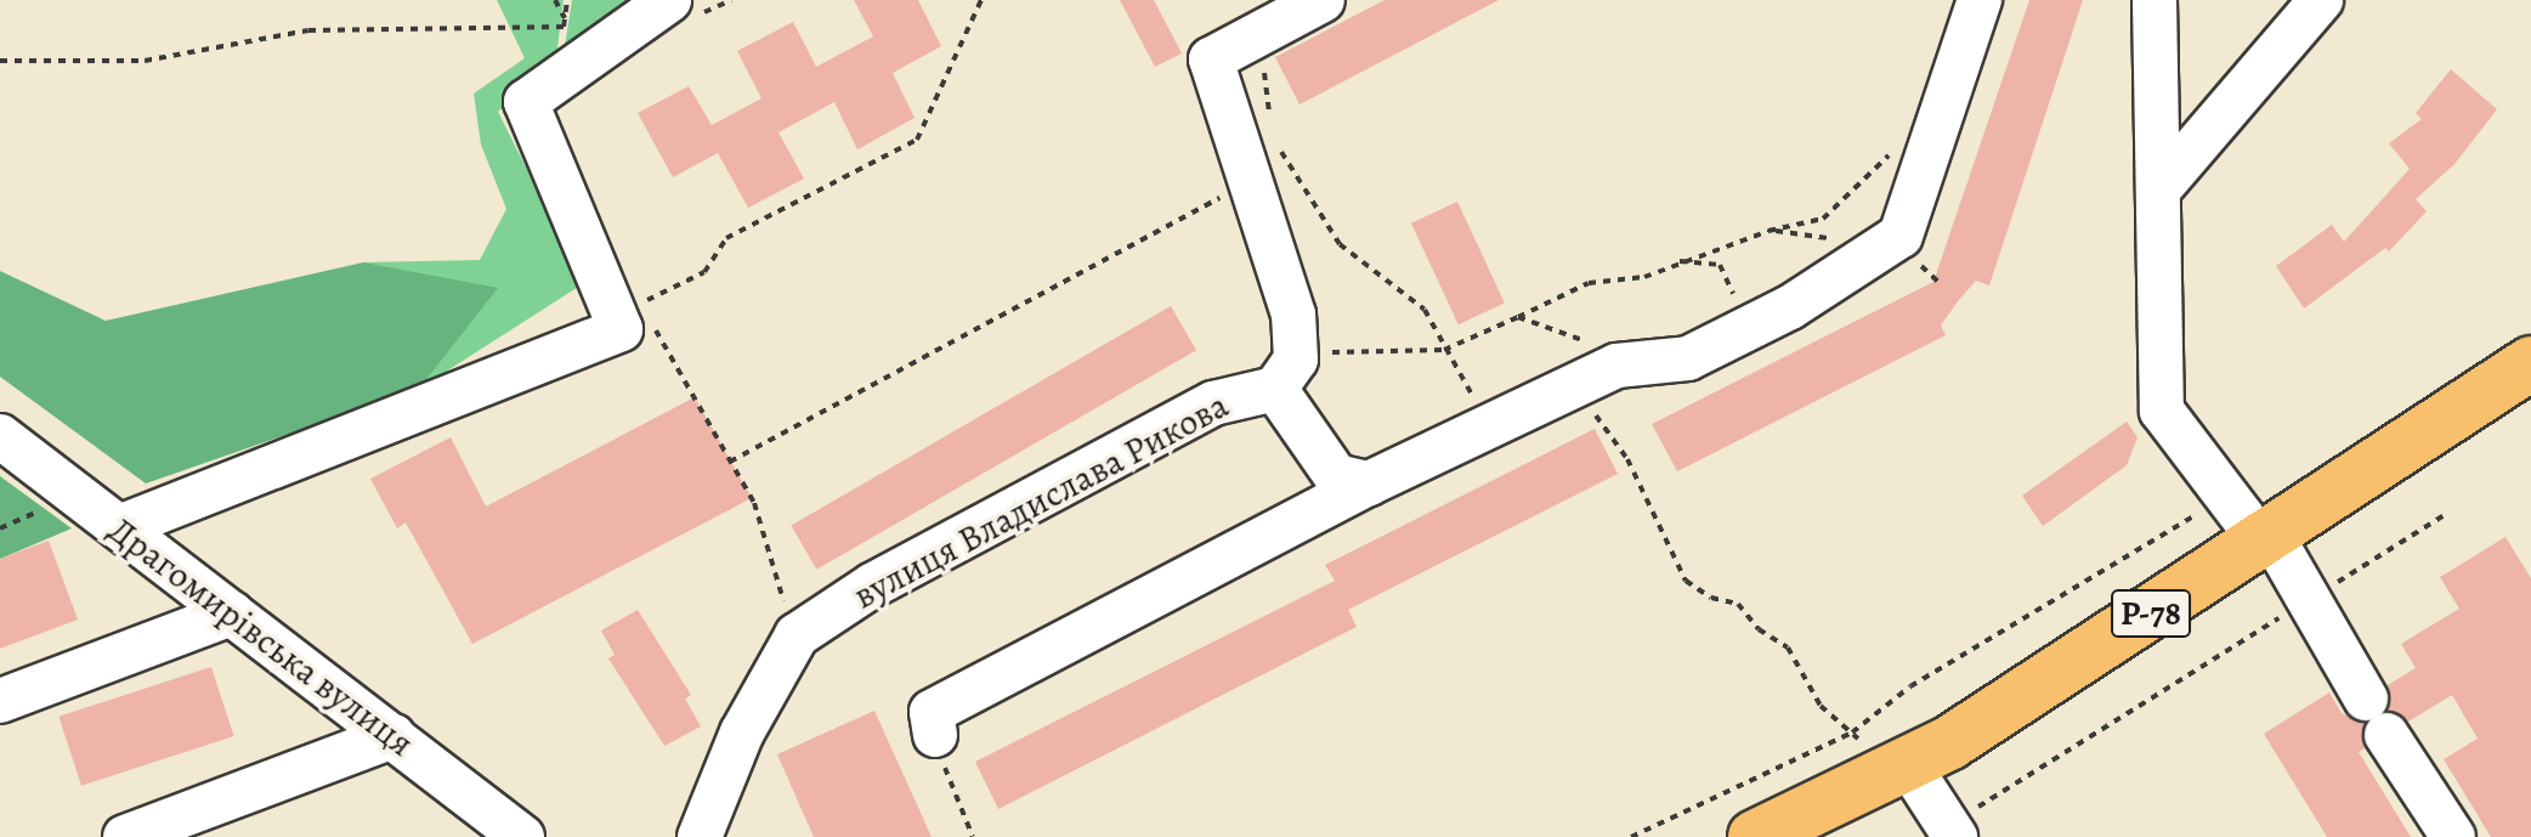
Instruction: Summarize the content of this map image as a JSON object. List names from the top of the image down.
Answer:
{
  "streets": {
    "highway": ["Р-78"],
    "street": ["вулиця Владислава Рикова", "Драгомирівська вулиця"]
  }
}
